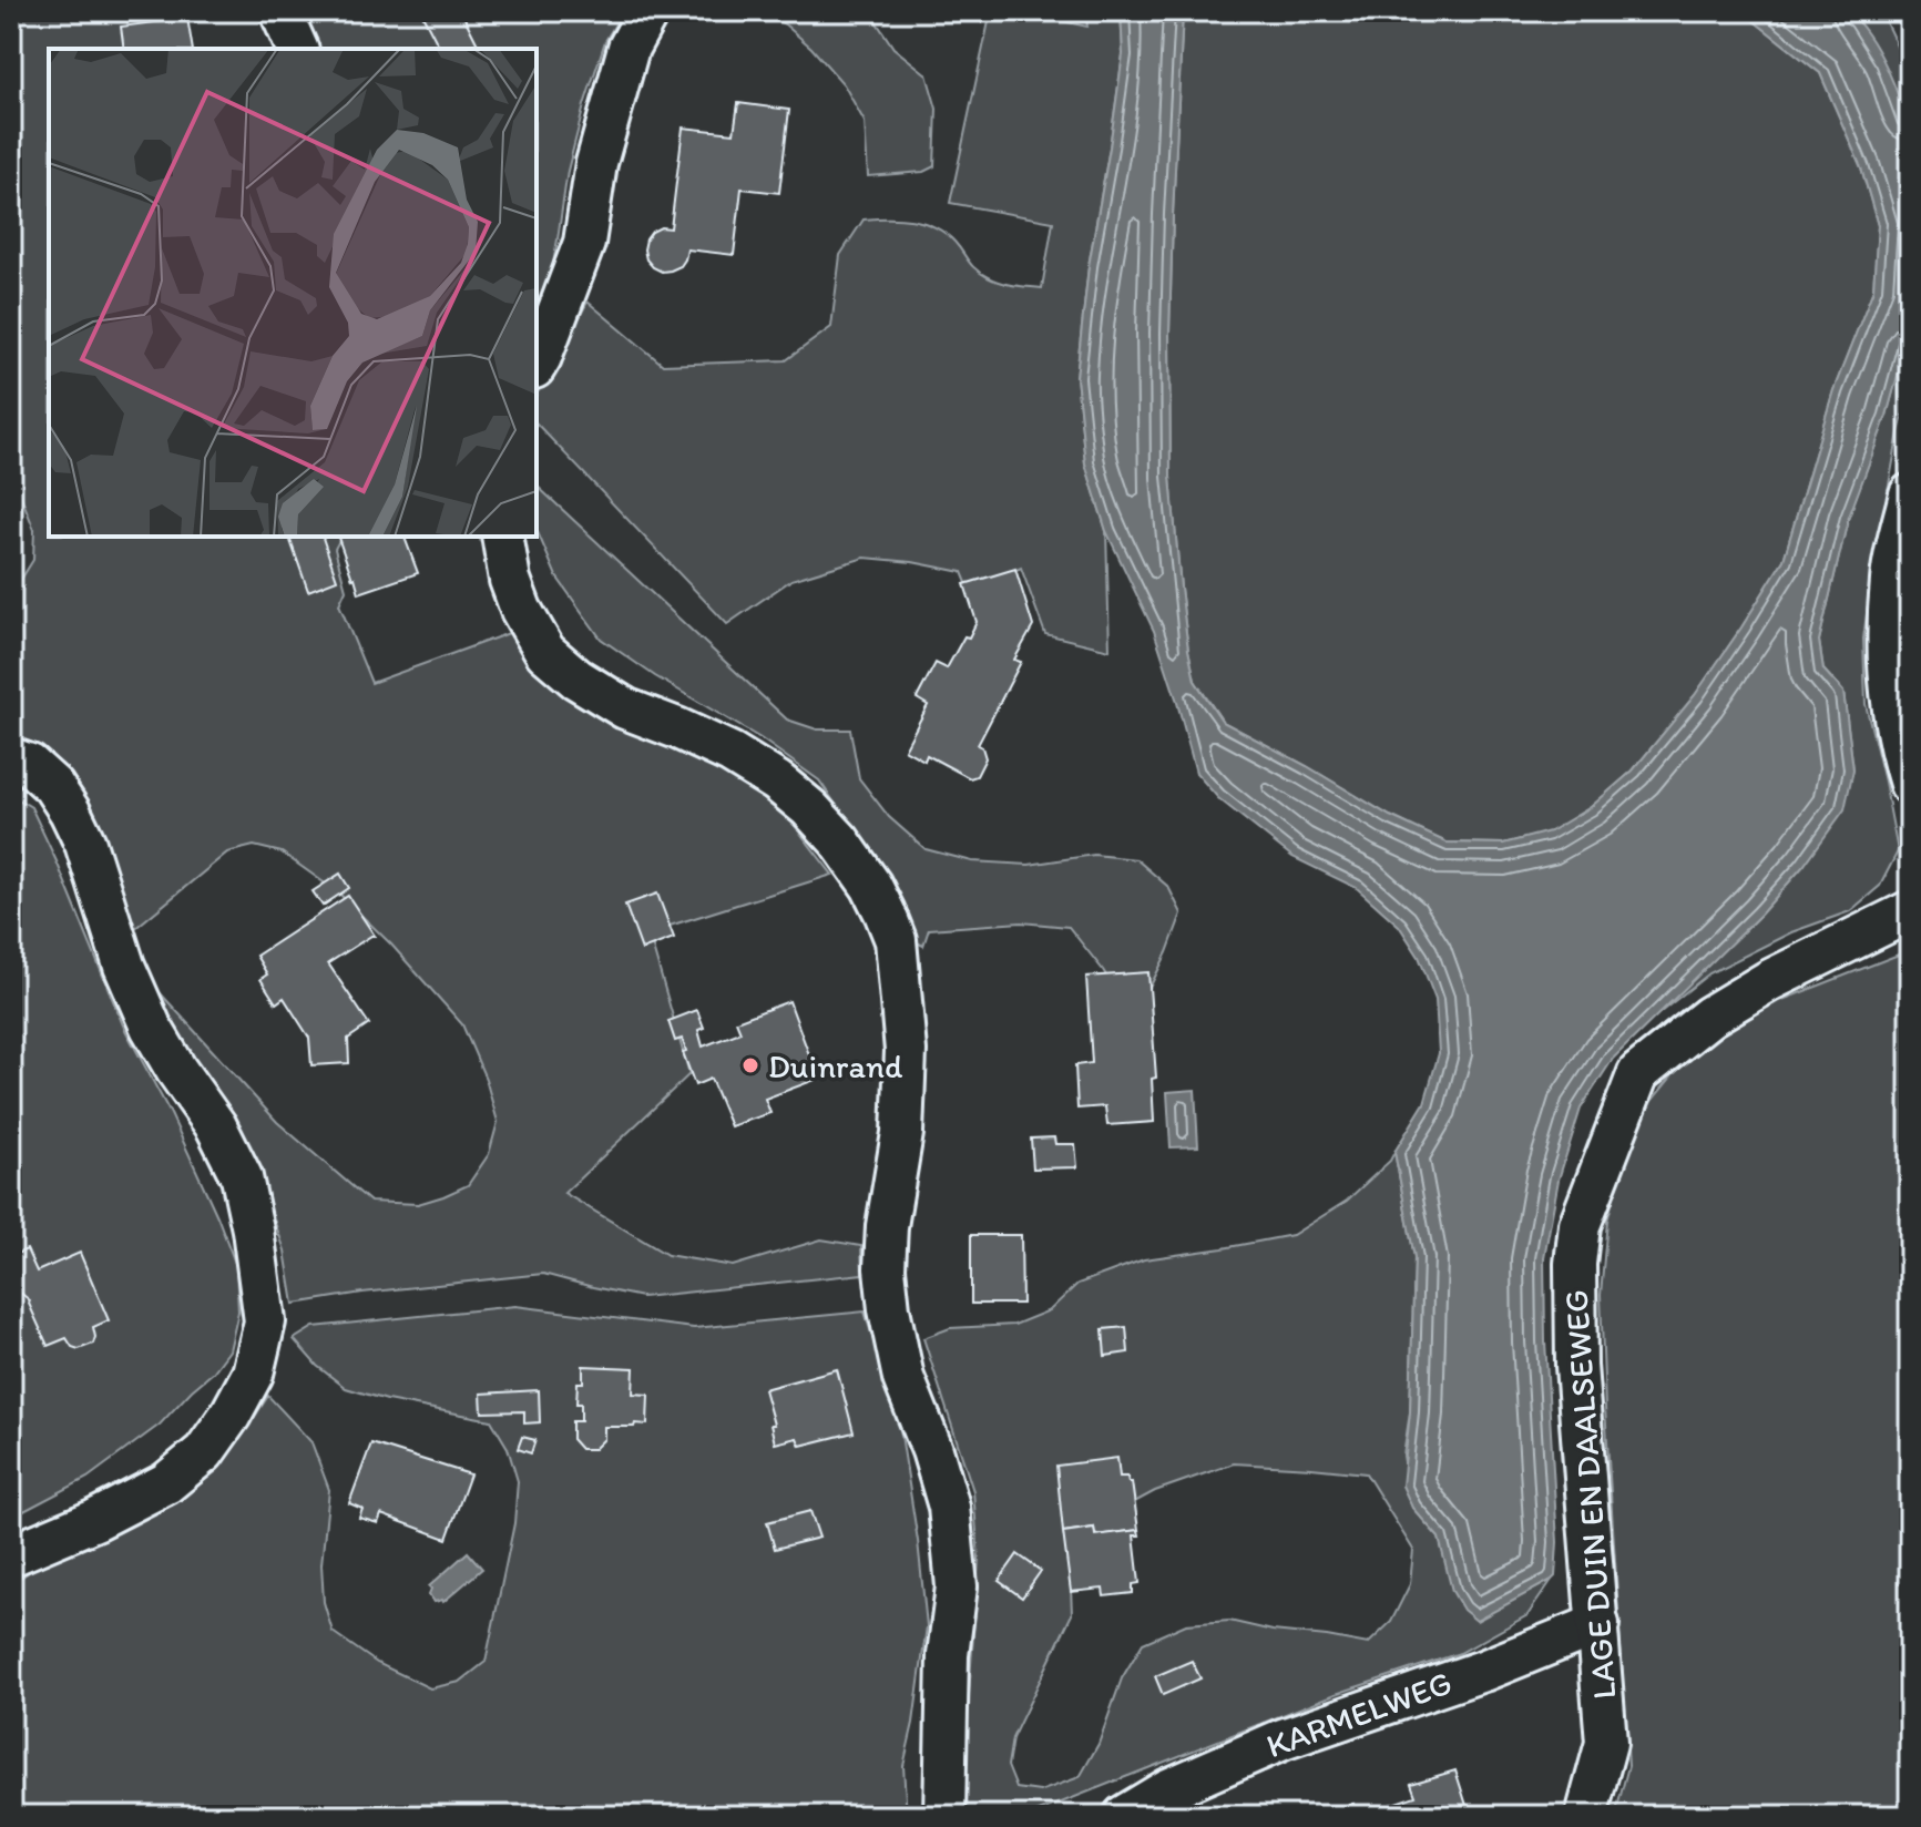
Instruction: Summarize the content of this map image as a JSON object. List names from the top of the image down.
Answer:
{
  "streets": {
    "street": ["LAGE DUIN EN DAALSEWEG", "KARMELWEG"]
  },
  "crossings": [
    ["LAGE DUIN EN DAALSEWEG", "KARMELWEG"]
  ],
  "places": ["Duinrand"]
}
